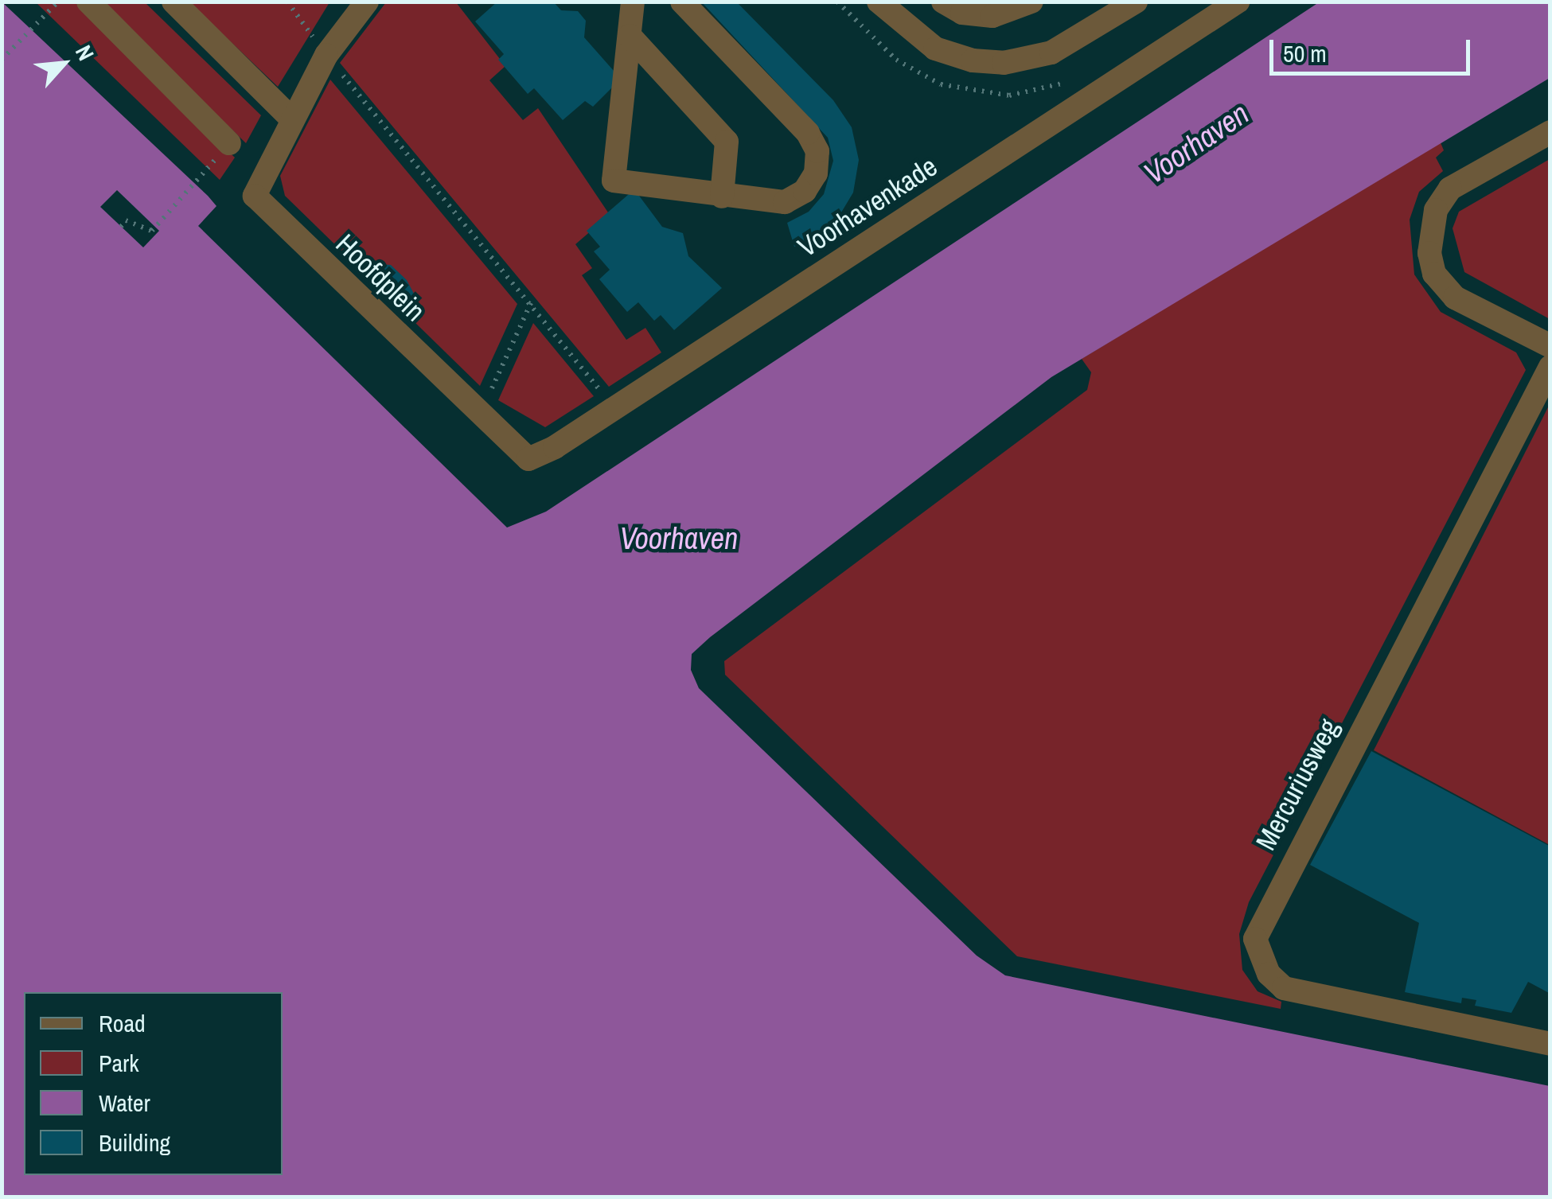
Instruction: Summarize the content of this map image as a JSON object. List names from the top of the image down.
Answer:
{
  "streets": {
    "street": ["Voorhavenkade", "Hoofdplein", "Mercuriusweg"]
  },
  "crossings": [
    ["Voorhavenkade", "Hoofdplein"]
  ],
  "water": ["Voorhaven"],
  "legend": [
    "Road",
    "Park",
    "Water",
    "Building"
  ],
  "scale_bar": "50 m",
  "north": "top right"
}
